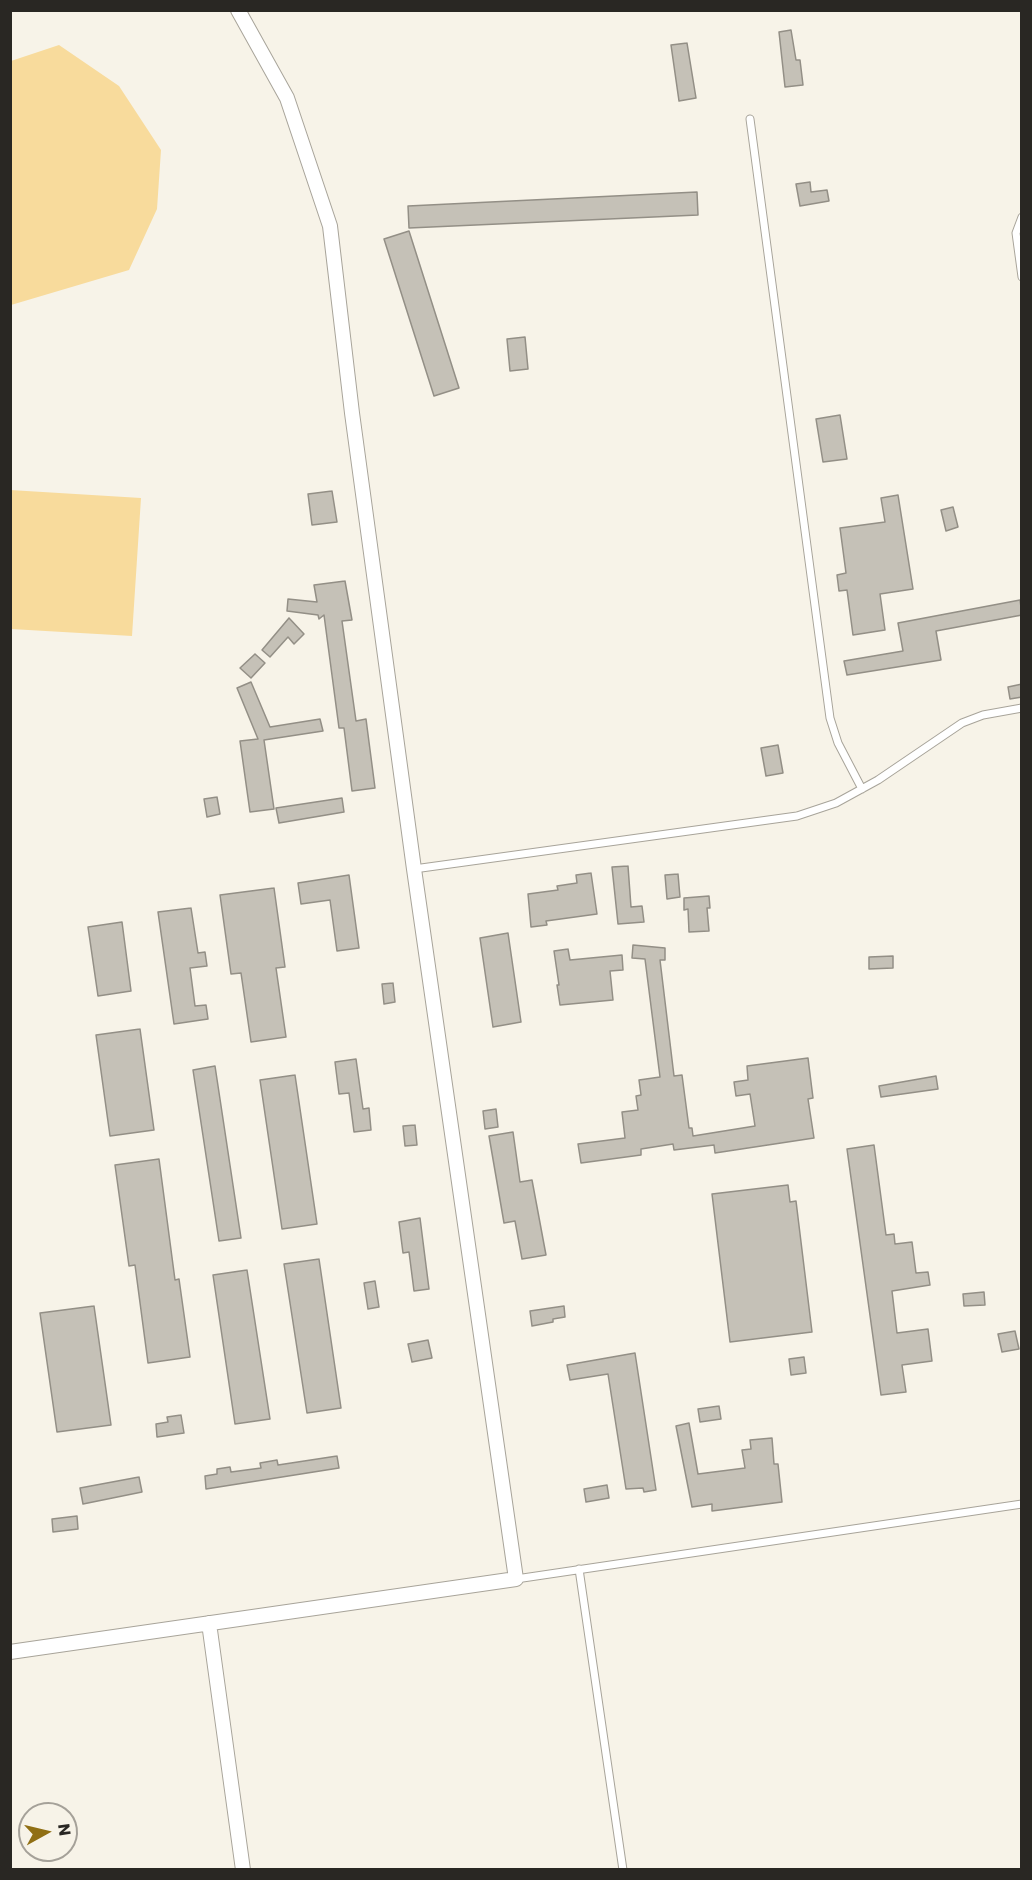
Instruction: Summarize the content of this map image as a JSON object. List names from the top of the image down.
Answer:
{
  "north": "right"
}
